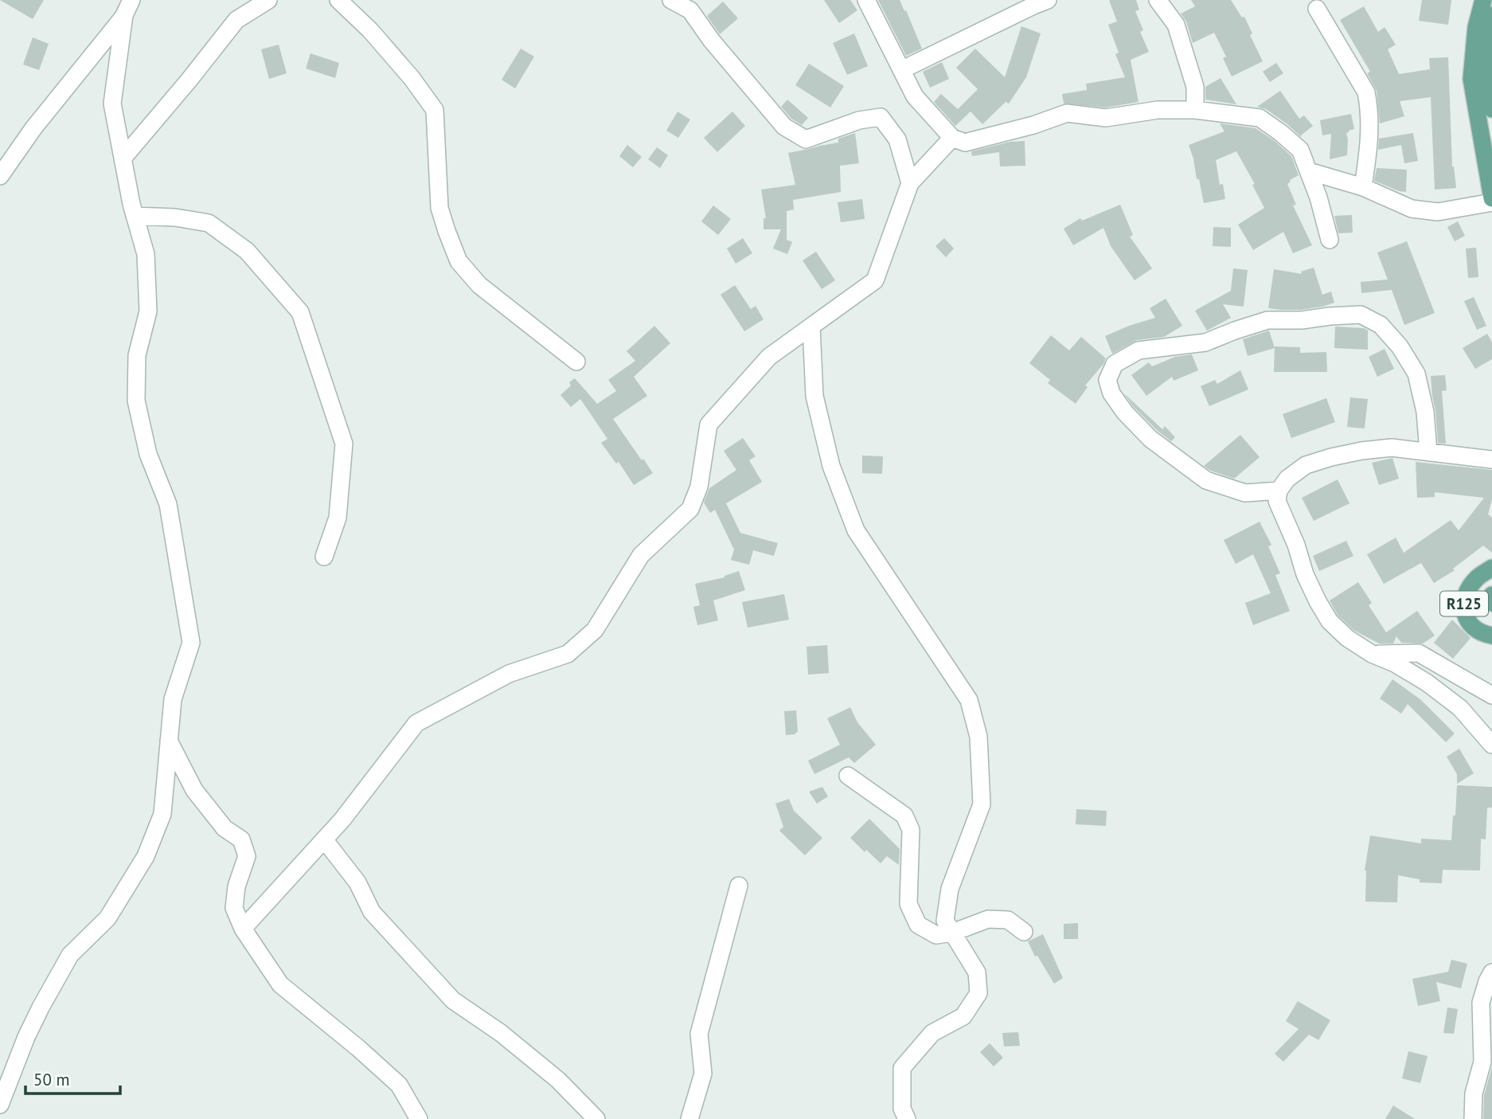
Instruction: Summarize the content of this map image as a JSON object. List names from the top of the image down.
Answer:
{
  "streets": {
    "main road": ["R125"]
  },
  "scale_bar": "50 m"
}
